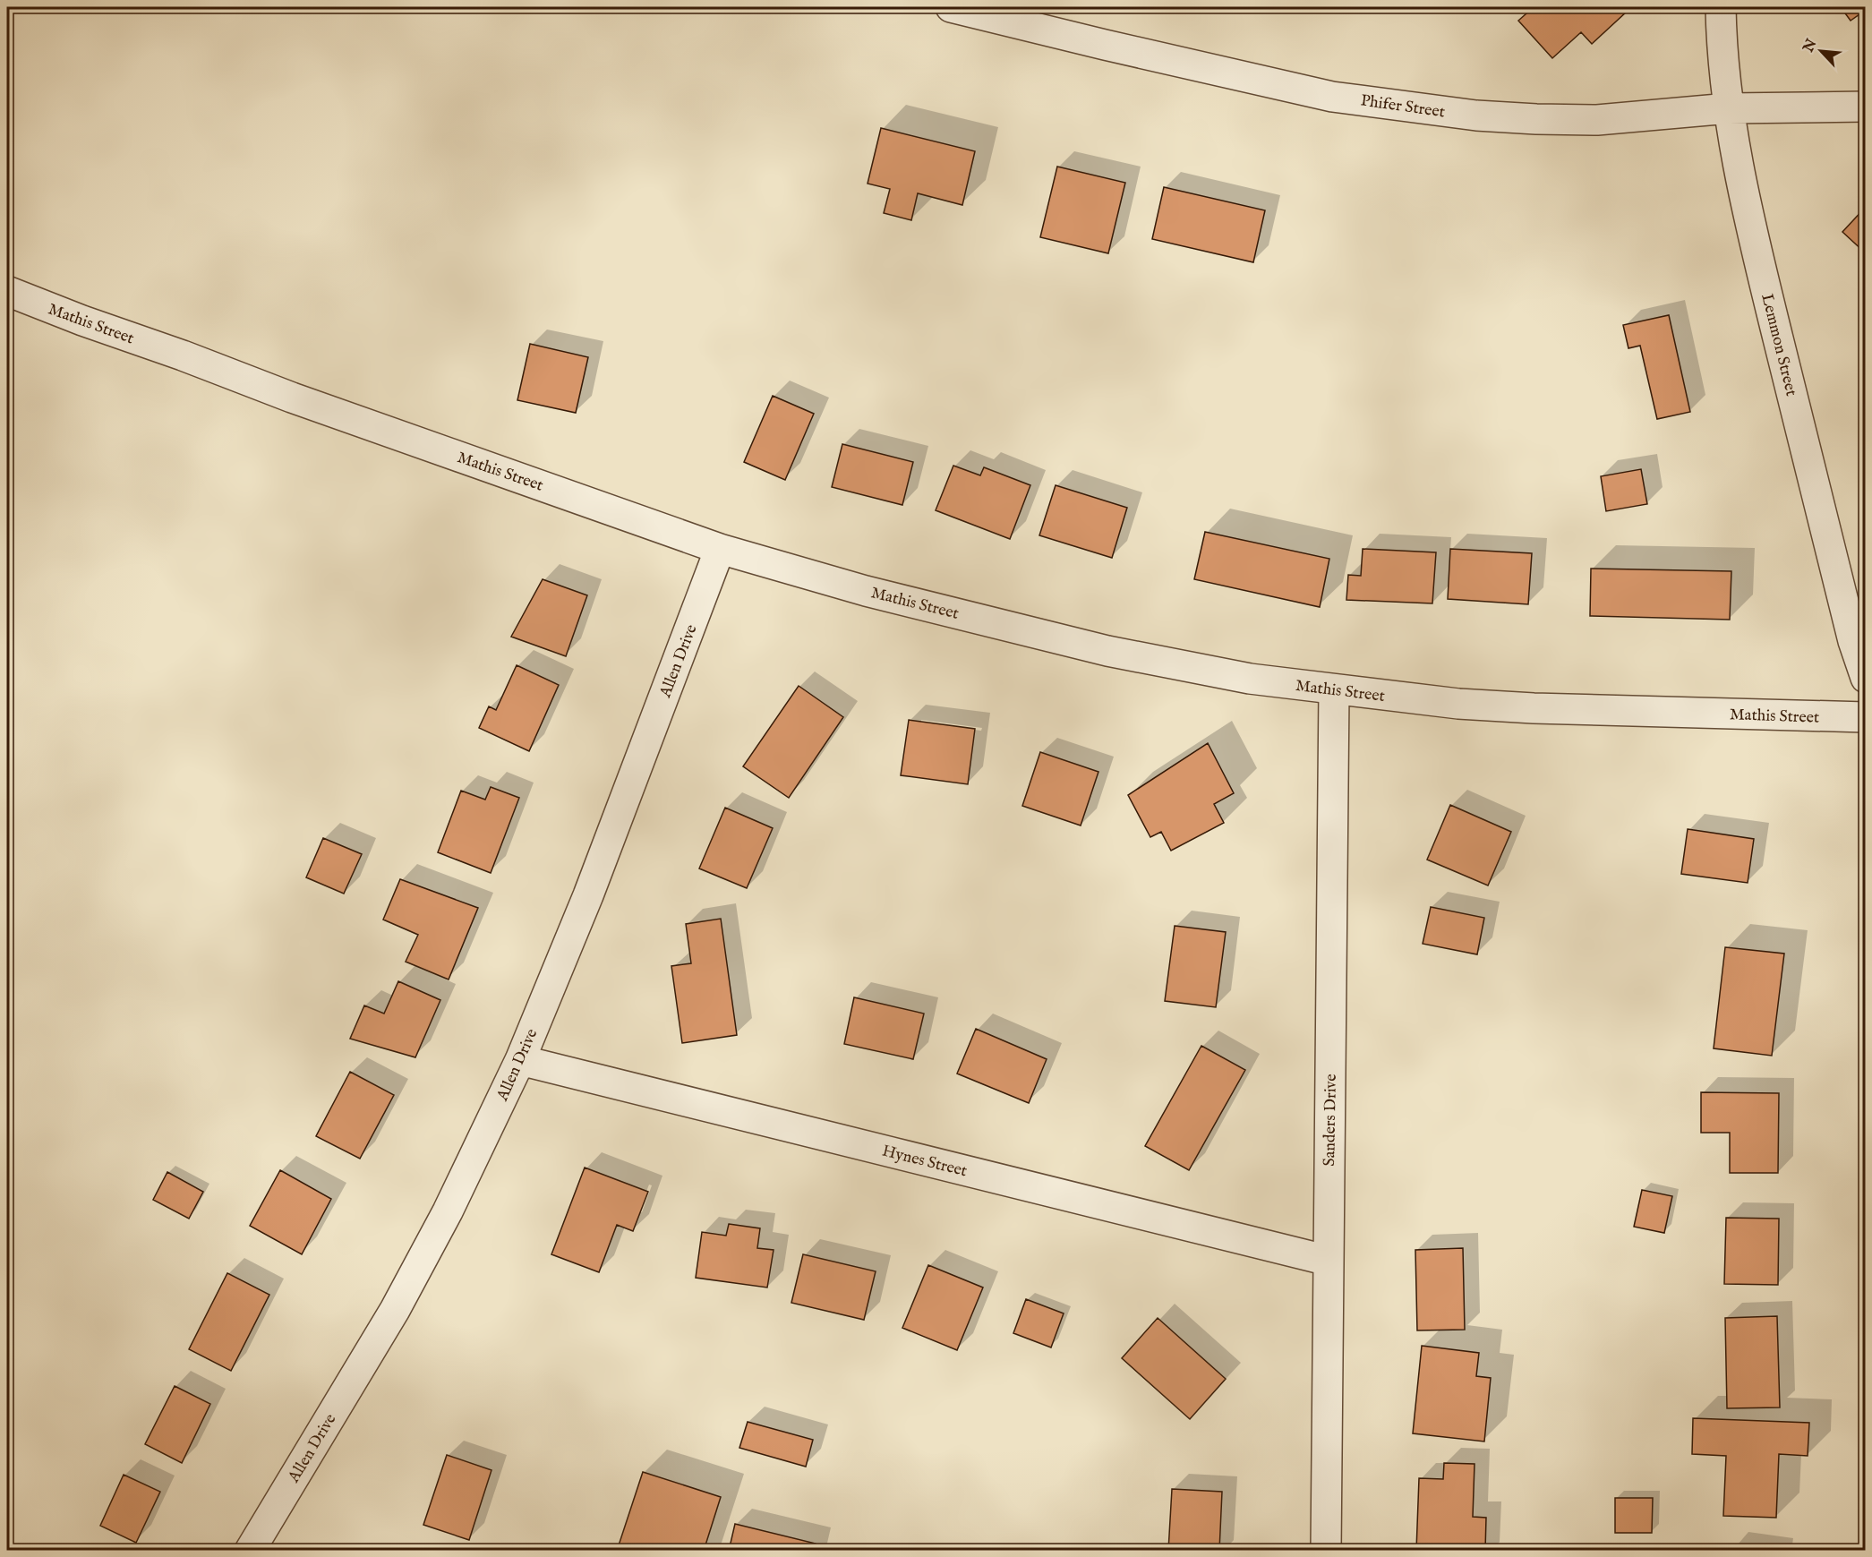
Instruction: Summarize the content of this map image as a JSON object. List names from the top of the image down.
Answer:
{
  "streets": {
    "street": [
      "Phifer Street",
      "Mathis Street",
      "Lemmon Street",
      "Allen Drive",
      "Sanders Drive",
      "Hynes Street"
    ]
  },
  "crossings": [
    ["Phifer Street", "Lemmon Street"],
    ["Mathis Street", "Allen Drive"],
    ["Mathis Street", "Sanders Drive"],
    ["Allen Drive", "Hynes Street"],
    ["Sanders Drive", "Hynes Street"]
  ],
  "north": "top left"
}
